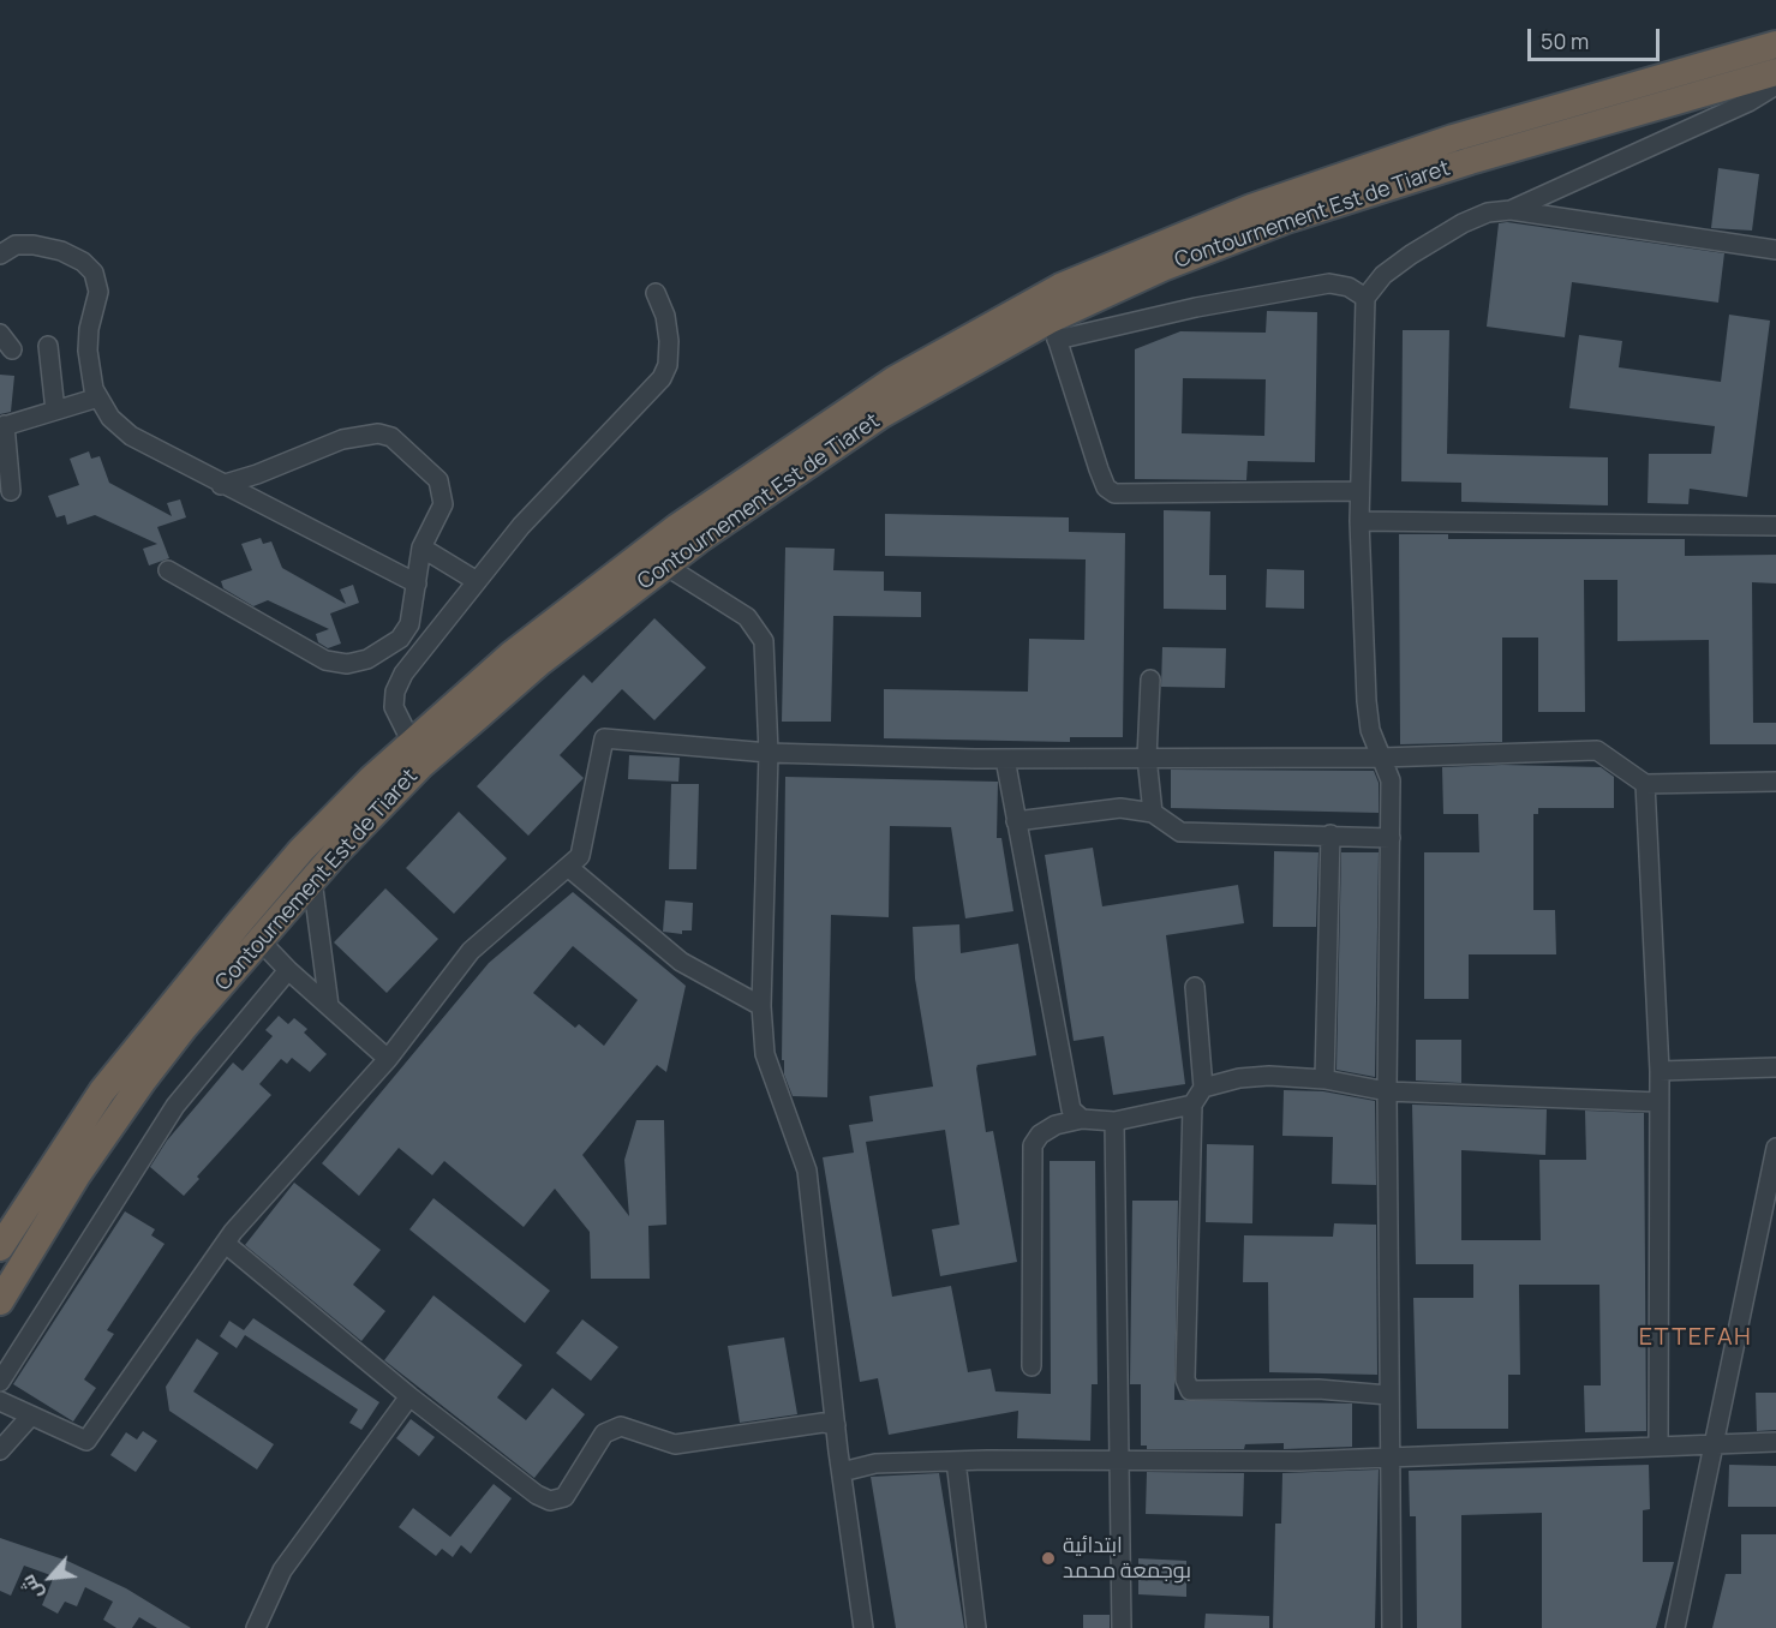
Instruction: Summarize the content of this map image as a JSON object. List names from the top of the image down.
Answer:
{
  "streets": {
    "highway": ["Contournement Est de Tiaret"]
  },
  "districts": ["ETTEFAH"],
  "places": ["ابتدائية بوجمعة محمد"],
  "scale_bar": "50 m",
  "north": "bottom left"
}
